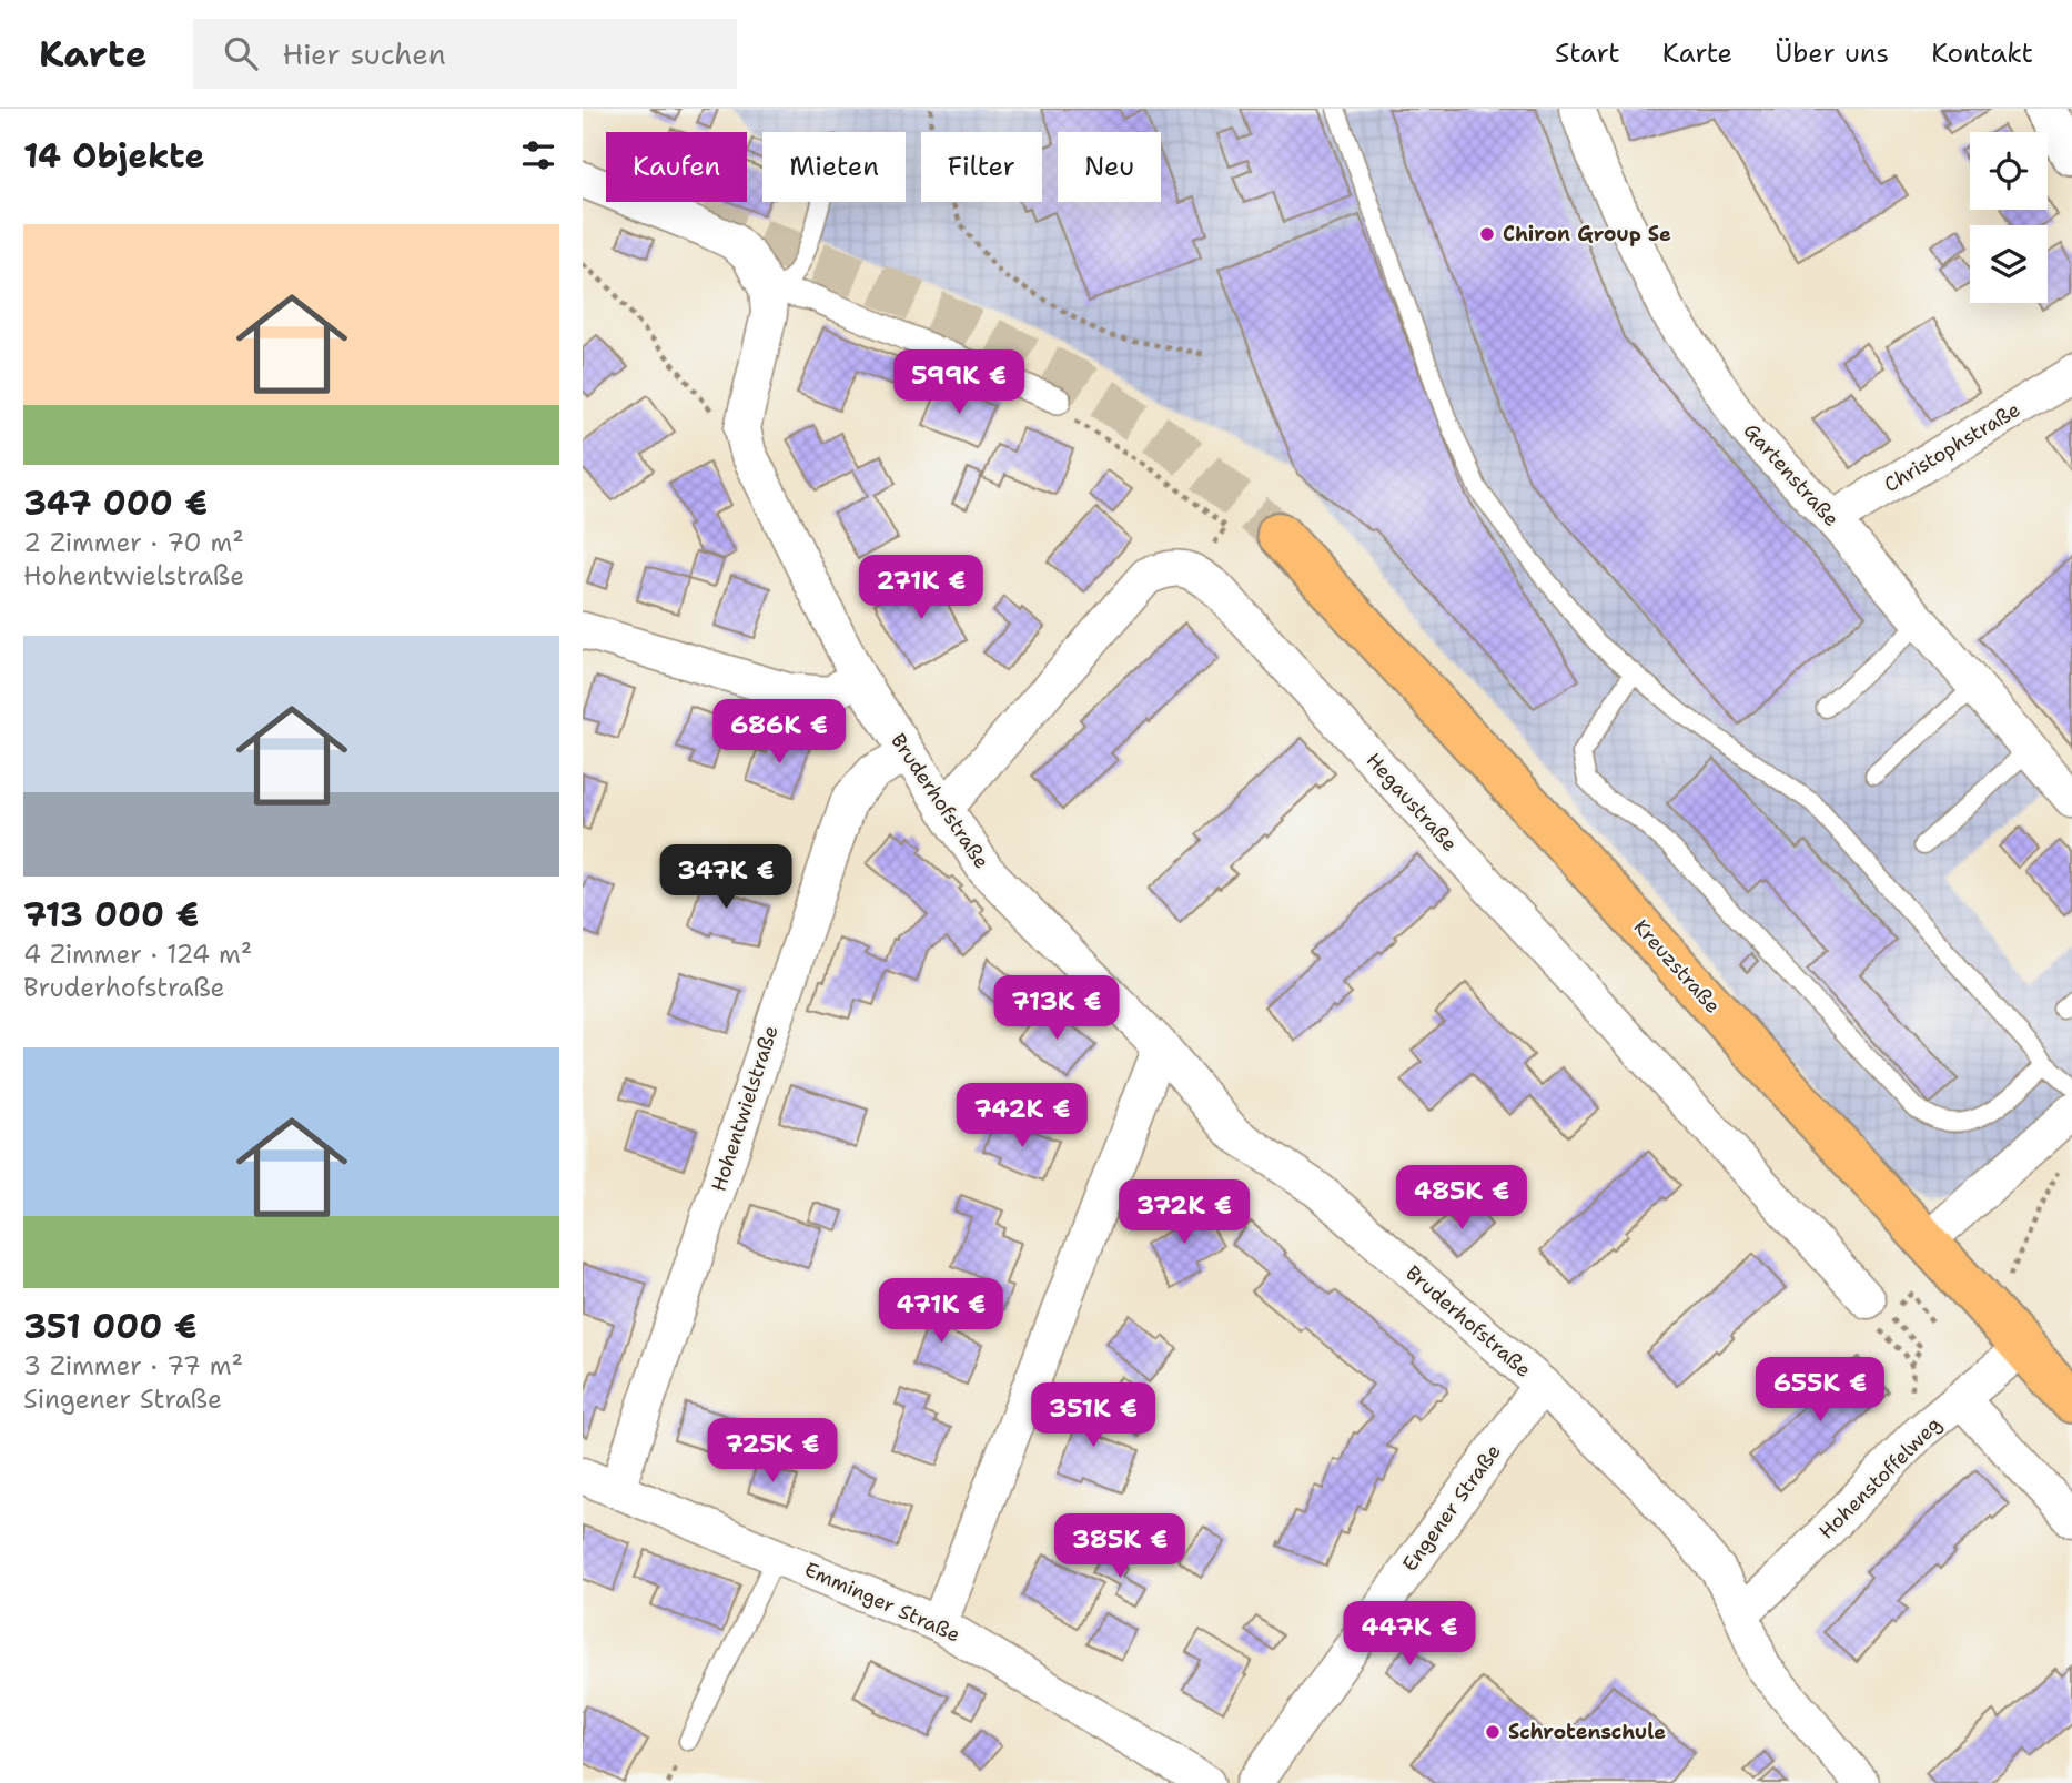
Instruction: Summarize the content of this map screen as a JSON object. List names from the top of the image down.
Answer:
{
  "streets": {
    "main road": ["Kreuzstraße"],
    "street": [
      "Christophstraße",
      "Gartenstraße",
      "Bruderhofstraße",
      "Hegaustraße",
      "Hohentwielstraße",
      "Hohenstoffelweg",
      "Engener Straße",
      "Emminger Straße"
    ]
  },
  "crossings": [
    ["Christophstraße", "Gartenstraße"],
    ["Bruderhofstraße", "Hohentwielstraße"],
    ["Bruderhofstraße", "Hohenstoffelweg"],
    ["Bruderhofstraße", "Engener Straße"],
    ["Kreuzstraße", "Hohenstoffelweg"],
    ["Hohentwielstraße", "Emminger Straße"]
  ],
  "places": ["Chiron Group Se", "Schrotenschule"],
  "page": {
    "header": "Karte",
    "search": "Hier suchen",
    "nav": [
      "Start",
      "Karte",
      "Über uns",
      "Kontakt"
    ],
    "heading": "14 Objekte",
    "chip": [
      "Kaufen",
      "Mieten",
      "Filter",
      "Neu"
    ],
    "list": [
      {
        "name": "347 000 €",
        "note": "2 Zimmer · 70 m² · Hohentwielstraße"
      },
      {
        "name": "713 000 €",
        "note": "4 Zimmer · 124 m² · Bruderhofstraße"
      },
      {
        "name": "351 000 €",
        "note": "3 Zimmer · 77 m² · Singener Straße"
      }
    ],
    "price": [
      "599K €",
      "271K €",
      "686K €",
      "347K €",
      "713K €",
      "742K €",
      "485K €",
      "372K €",
      "471K €",
      "655K €",
      "351K €",
      "725K €",
      "385K €",
      "447K €"
    ]
  }
}
